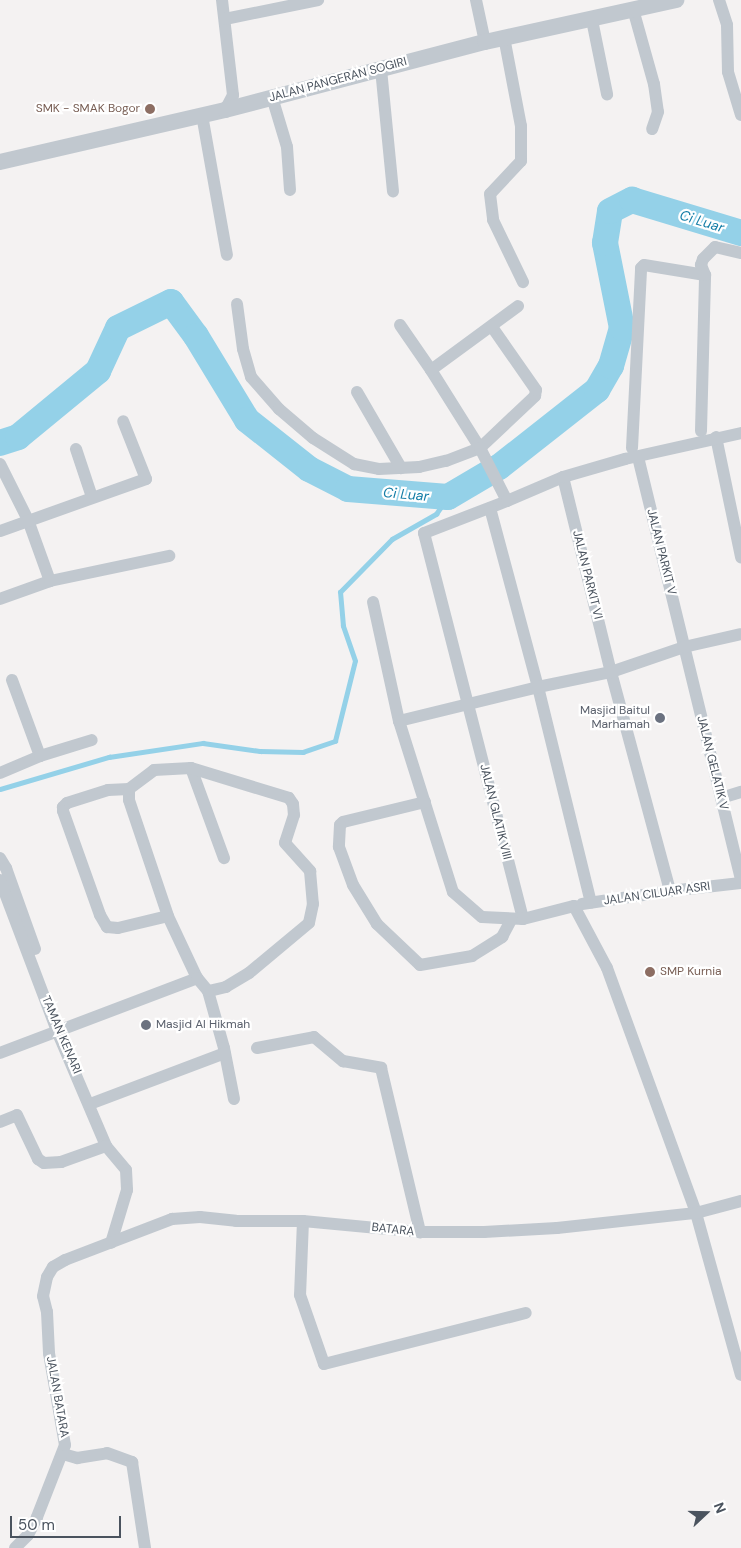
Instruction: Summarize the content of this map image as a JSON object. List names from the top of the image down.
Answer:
{
  "streets": {
    "street": [
      "JALAN PANGERAN SOGIRI",
      "JALAN PARKIT V",
      "JALAN PARKIT VI",
      "JALAN GELATIK V",
      "JALAN GLATIK VIII",
      "JALAN CILUAR ASRI",
      "TAMAN KENARI",
      "BATARA",
      "JALAN BATARA"
    ]
  },
  "crossings": [
    ["JALAN PARKIT V", "JALAN GELATIK V"],
    ["JALAN PARKIT VI", "JALAN CILUAR ASRI"],
    ["JALAN GLATIK VIII", "JALAN CILUAR ASRI"],
    ["BATARA", "JALAN BATARA"]
  ],
  "water": ["Ci Luar"],
  "places": [
    "SMK - SMAK Bogor",
    "Masjid Baitul Marhamah",
    "SMP Kurnia",
    "Masjid Al Hikmah"
  ],
  "scale_bar": "50 m",
  "north": "right"
}
